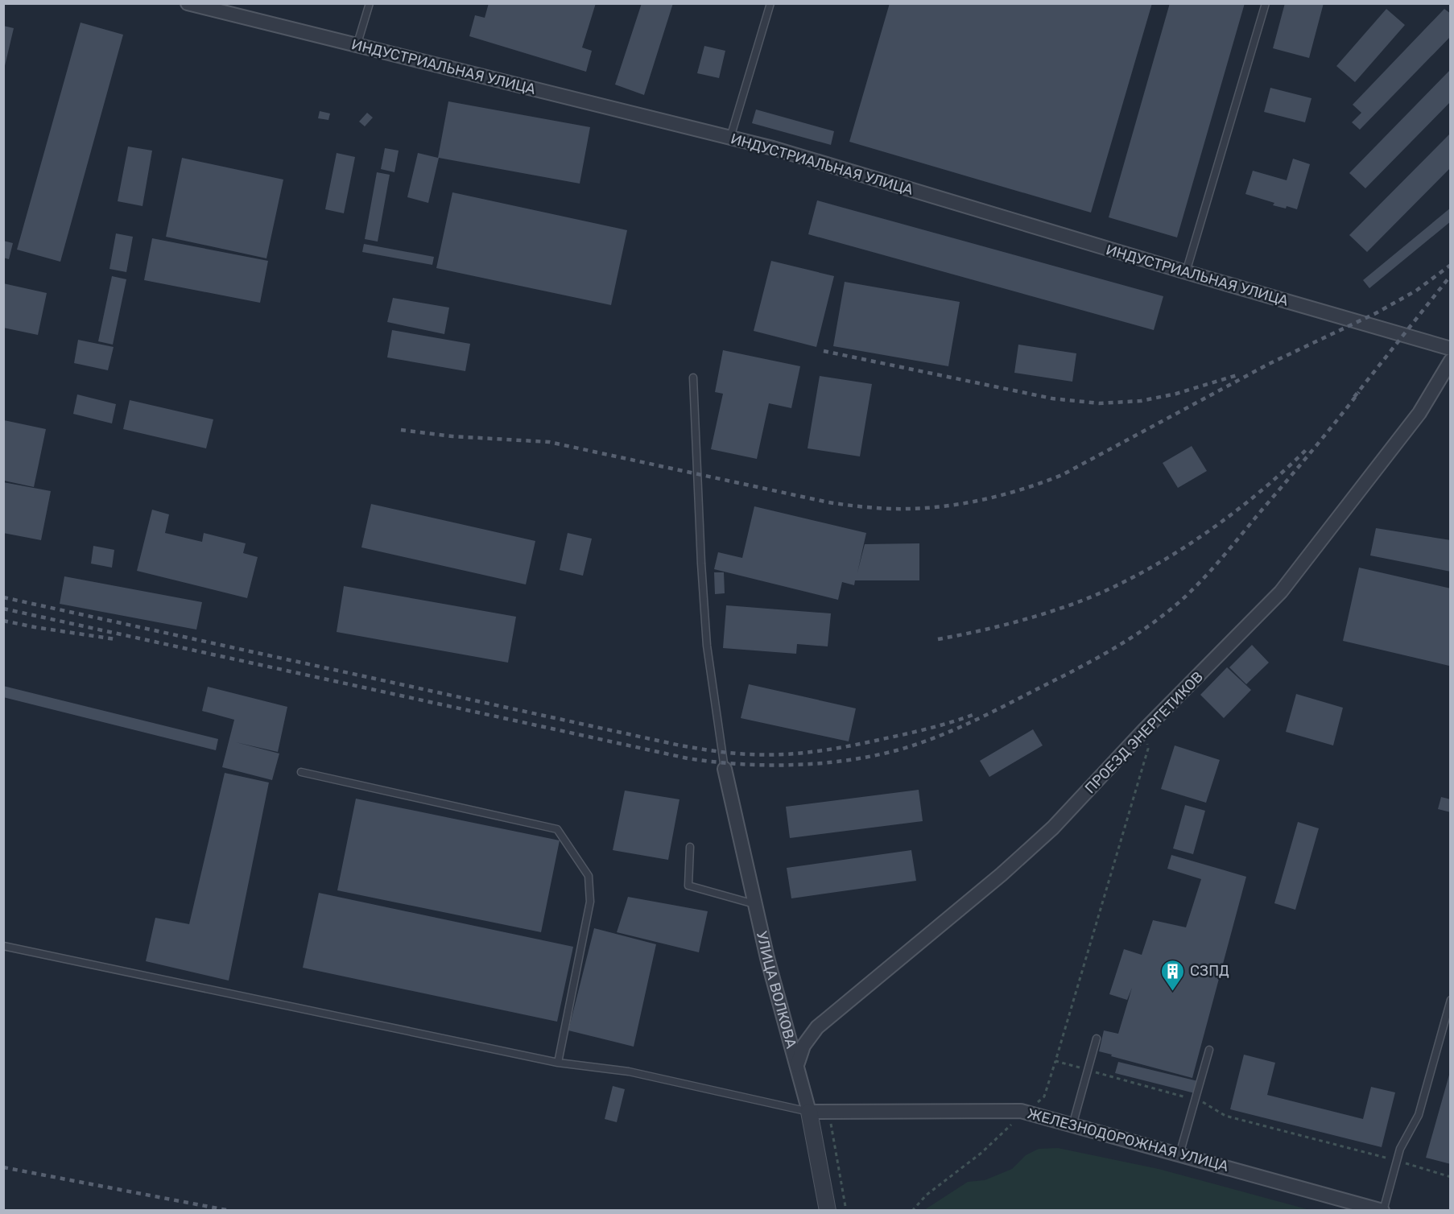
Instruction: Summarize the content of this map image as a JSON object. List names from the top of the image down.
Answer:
{
  "streets": {
    "street": [
      "ИНДУСТРИАЛЬНАЯ УЛИЦА",
      "ПРОЕЗД ЭНЕРГЕТИКОВ",
      "УЛИЦА ВОЛКОВА",
      "ЖЕЛЕЗНОДОРОЖНАЯ УЛИЦА"
    ]
  },
  "crossings": [
    ["ПРОЕЗД ЭНЕРГЕТИКОВ", "УЛИЦА ВОЛКОВА"],
    ["УЛИЦА ВОЛКОВА", "ЖЕЛЕЗНОДОРОЖНАЯ УЛИЦА"]
  ],
  "places": {
    "building": ["СЗПД"]
  }
}
